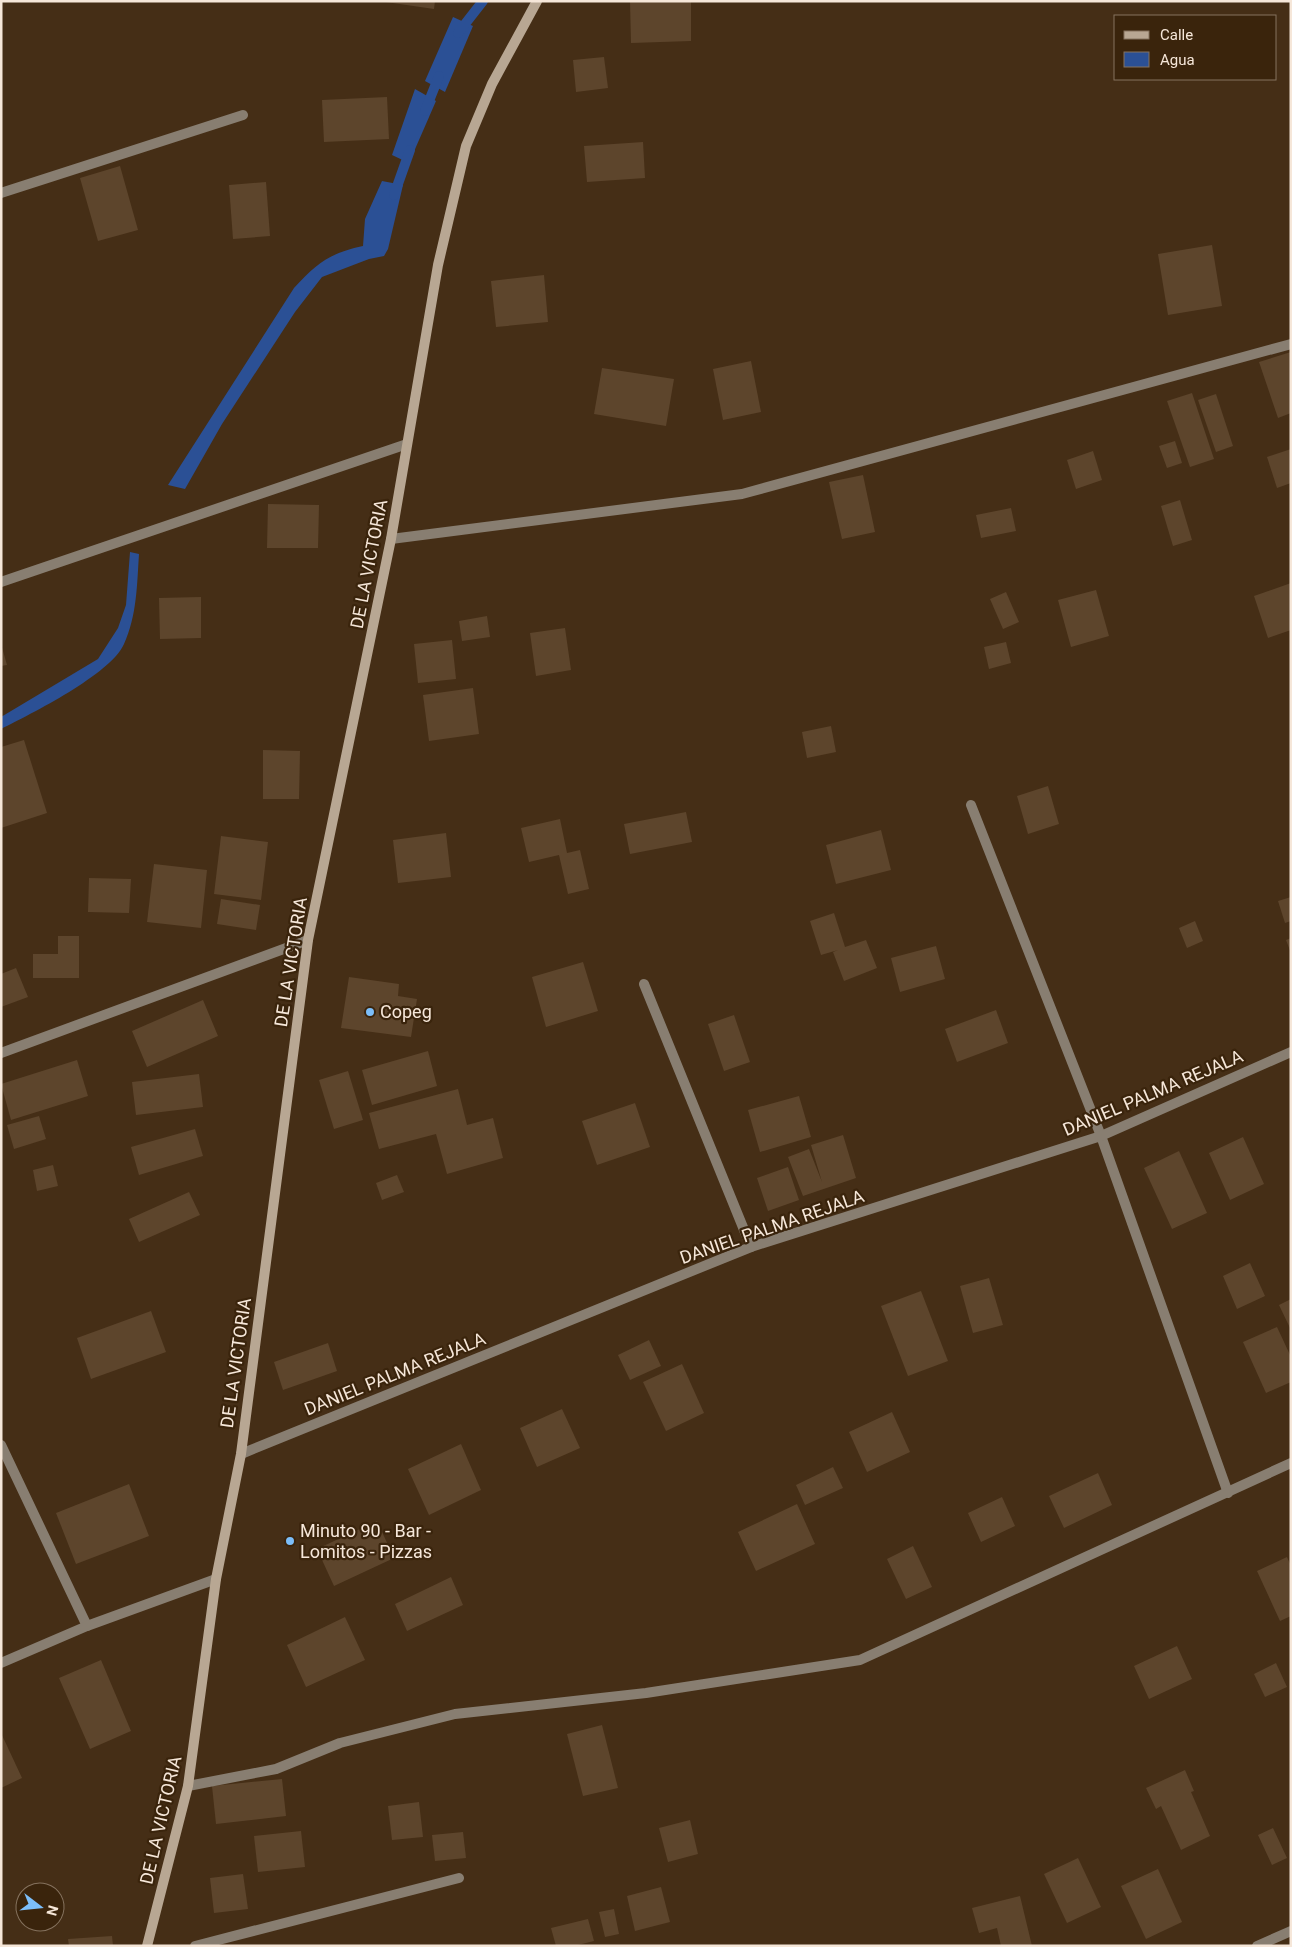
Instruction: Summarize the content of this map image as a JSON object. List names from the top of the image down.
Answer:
{
  "streets": {
    "main road": ["DE LA VICTORIA"],
    "street": ["DANIEL PALMA REJALA"]
  },
  "crossings": [
    ["DE LA VICTORIA", "DANIEL PALMA REJALA"]
  ],
  "places": ["Copeg", "Minuto 90 - Bar - Lomitos - Pizzas"],
  "legend": ["Calle", "Agua"],
  "north": "right"
}
